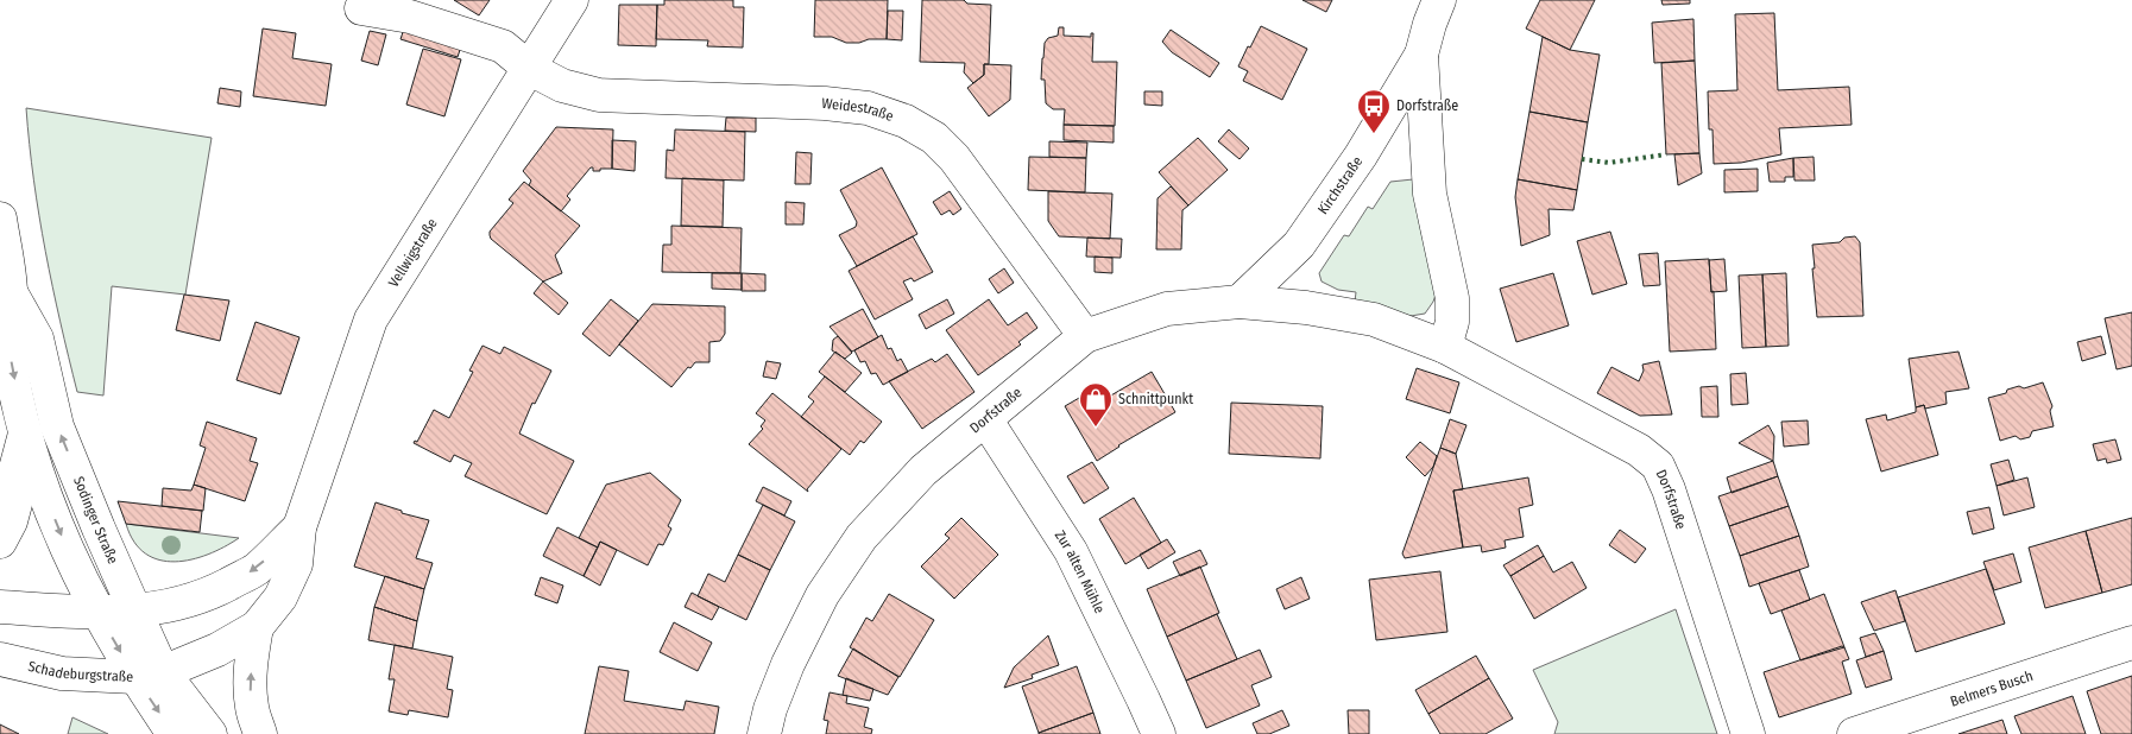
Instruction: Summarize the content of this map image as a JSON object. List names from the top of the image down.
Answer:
{
  "streets": {
    "street": [
      "Weidestraße",
      "Kirchstraße",
      "Vellwigstraße",
      "Dorfstraße",
      "Sodinger Straße",
      "Zur alten Mühle",
      "Schadeburgstraße",
      "Belmers Busch"
    ]
  },
  "crossings": [
    ["Weidestraße", "Vellwigstraße"],
    ["Weidestraße", "Dorfstraße"],
    ["Kirchstraße", "Dorfstraße"],
    ["Vellwigstraße", "Sodinger Straße"],
    ["Vellwigstraße", "Schadeburgstraße"],
    ["Dorfstraße", "Zur alten Mühle"],
    ["Sodinger Straße", "Schadeburgstraße"]
  ],
  "places": {
    "bus stop": ["Dorfstraße"],
    "shop": ["Schnittpunkt"]
  }
}
